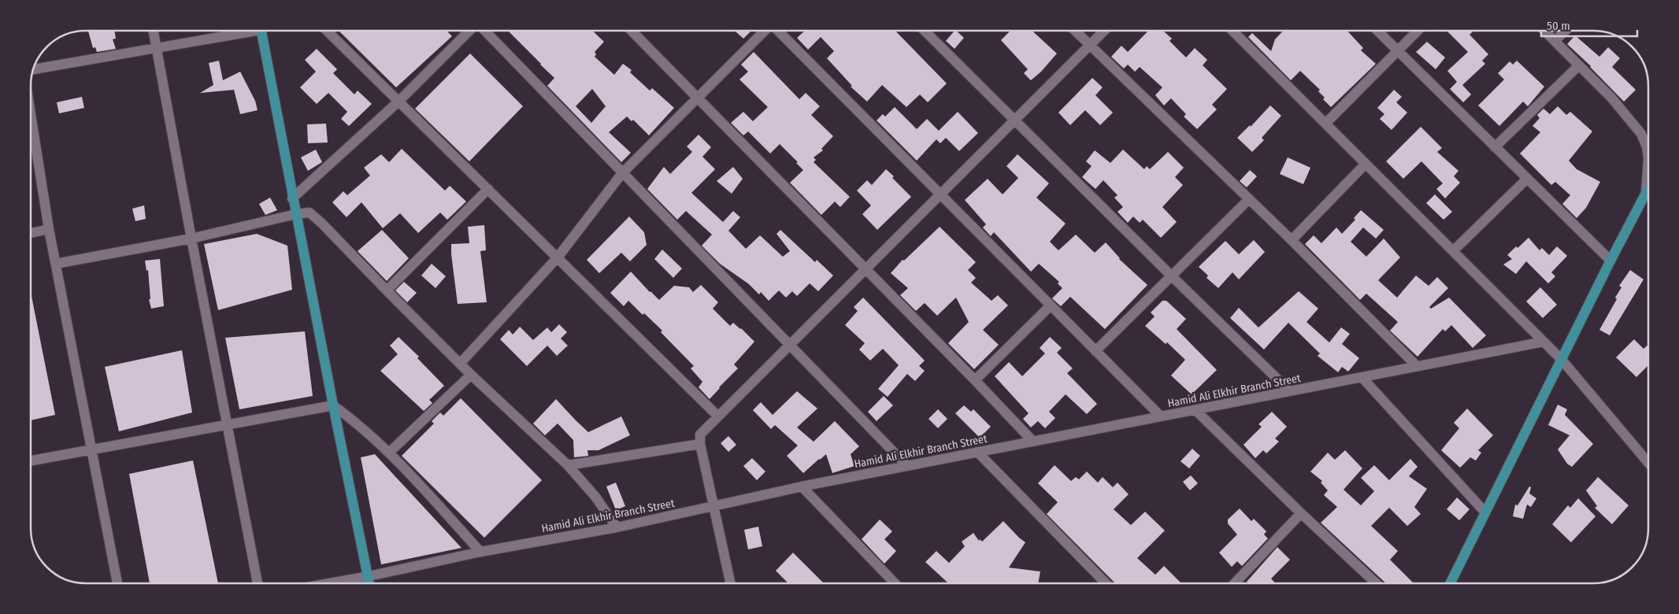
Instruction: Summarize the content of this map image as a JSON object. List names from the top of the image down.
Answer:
{
  "streets": {
    "street": ["Hamid Ali Elkhir Branch Street"]
  },
  "scale_bar": "50 m"
}
